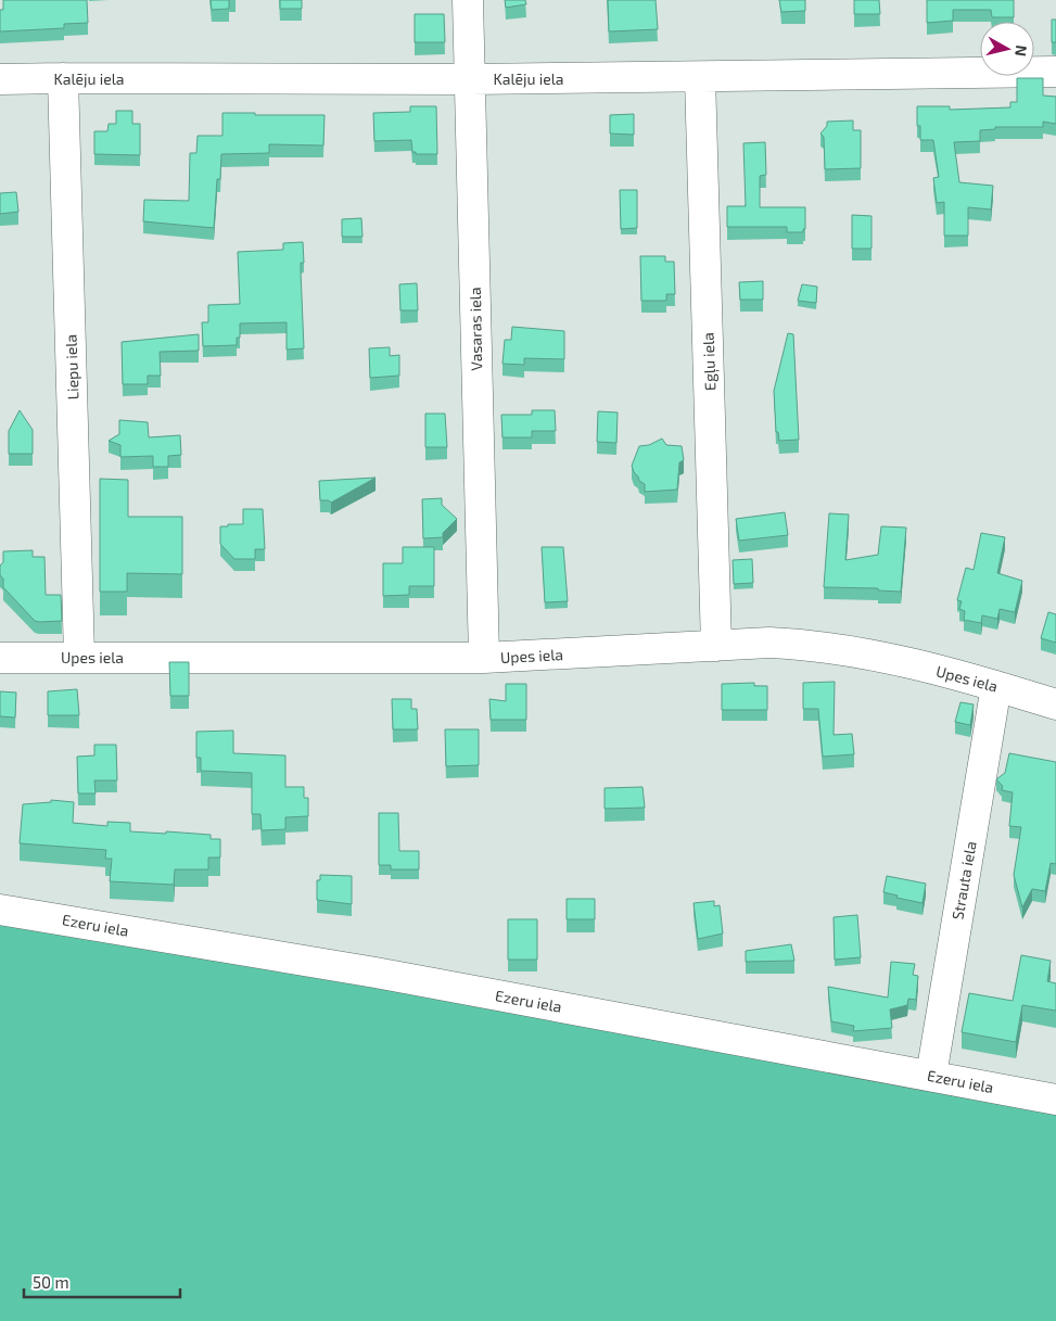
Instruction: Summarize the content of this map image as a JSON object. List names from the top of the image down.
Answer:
{
  "streets": {
    "street": [
      "Kalēju iela",
      "Vasaras iela",
      "Egļu iela",
      "Liepu iela",
      "Upes iela",
      "Strauta iela",
      "Ezeru iela"
    ]
  },
  "crossings": [
    ["Kalēju iela", "Vasaras iela"],
    ["Kalēju iela", "Egļu iela"],
    ["Kalēju iela", "Liepu iela"],
    ["Vasaras iela", "Upes iela"],
    ["Egļu iela", "Upes iela"],
    ["Liepu iela", "Upes iela"],
    ["Upes iela", "Strauta iela"],
    ["Strauta iela", "Ezeru iela"]
  ],
  "scale_bar": "50 m",
  "north": "right"
}
